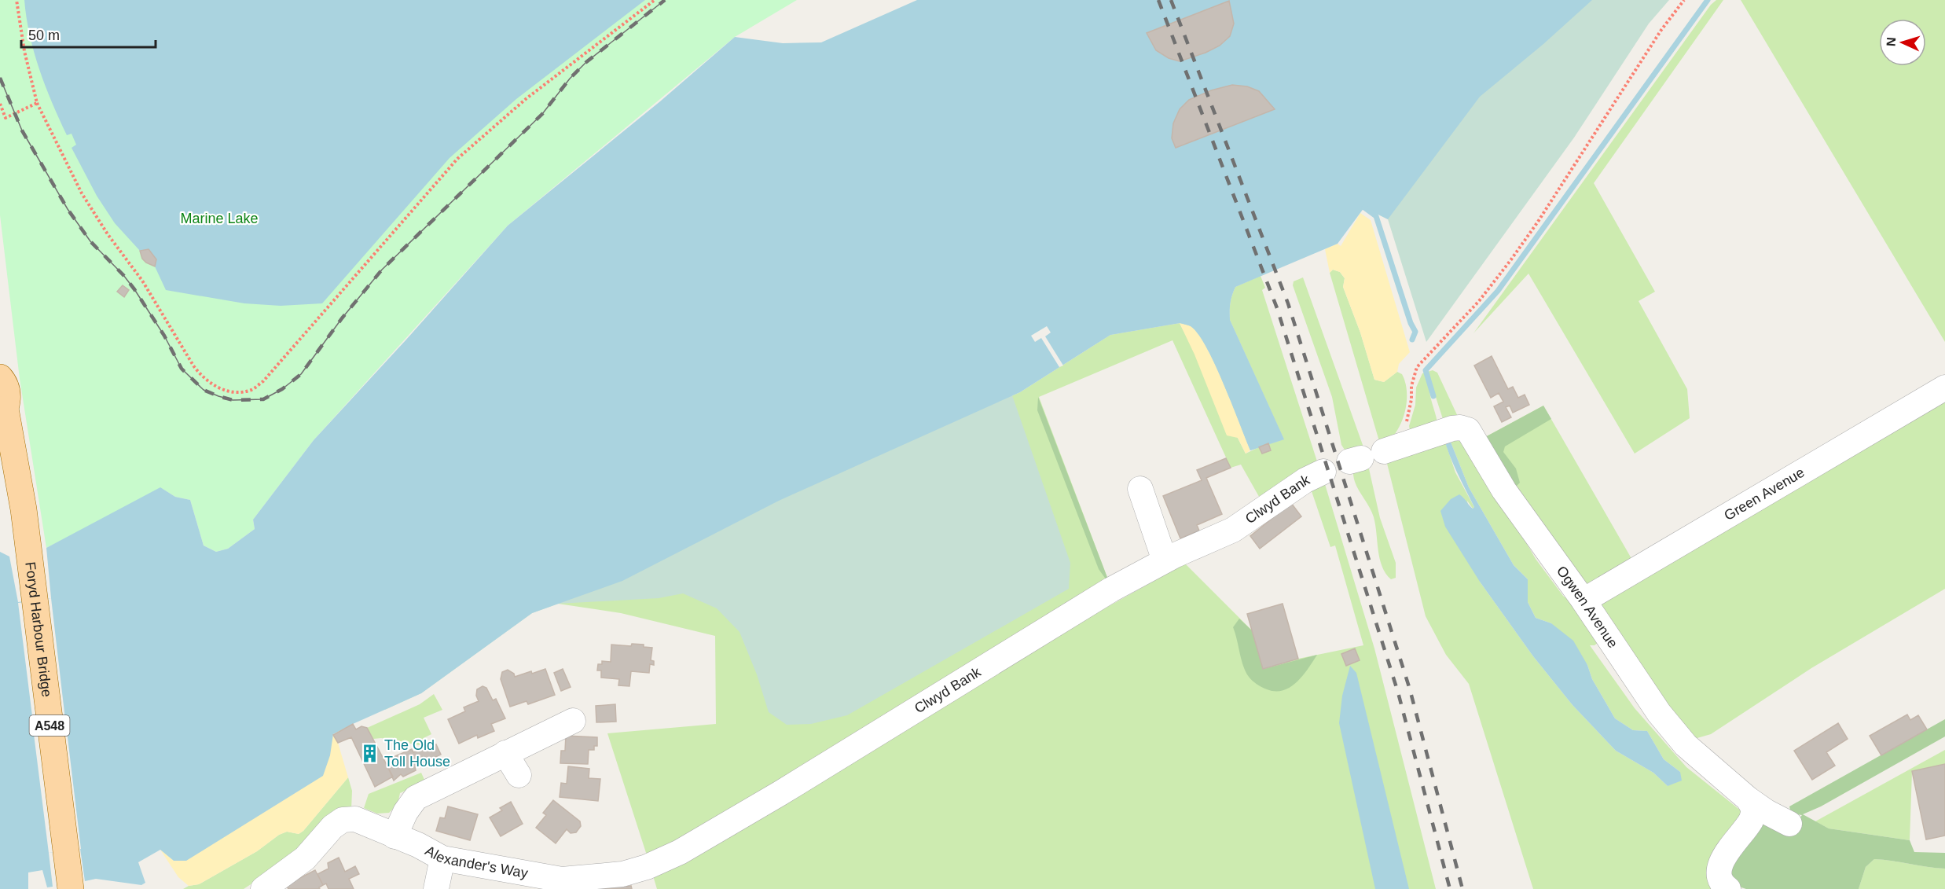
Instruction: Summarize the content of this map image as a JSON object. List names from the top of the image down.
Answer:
{
  "streets": {
    "main road": ["Foryd Harbour Bridge", "A548"],
    "street": [
      "Green Avenue",
      "Clwyd Bank",
      "Ogwen Avenue",
      "Alexander's Way"
    ]
  },
  "crossings": [
    ["Green Avenue", "Ogwen Avenue"],
    ["Clwyd Bank", "Alexander's Way"],
    ["Foryd Harbour Bridge", "A548"]
  ],
  "parks": ["Marine Lake"],
  "places": {
    "building": ["The Old Toll House"]
  },
  "scale_bar": "50 m",
  "north": "left"
}
